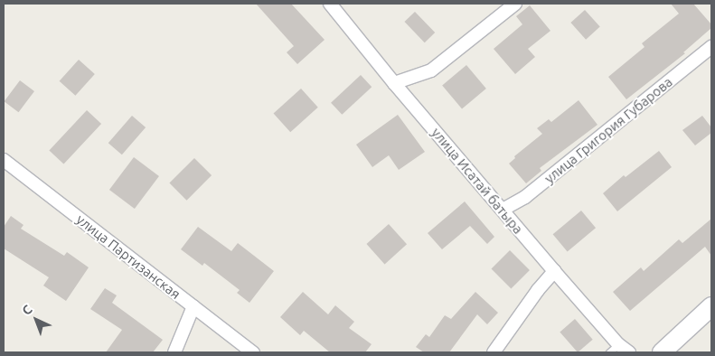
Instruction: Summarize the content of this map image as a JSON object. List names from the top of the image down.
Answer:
{
  "streets": {
    "street": ["улица Григория Губарова", "улица Исатай батыра", "улица Партизанская"]
  },
  "crossings": [
    ["улица Григория Губарова", "улица Исатай батыра"]
  ],
  "north": "top left"
}
